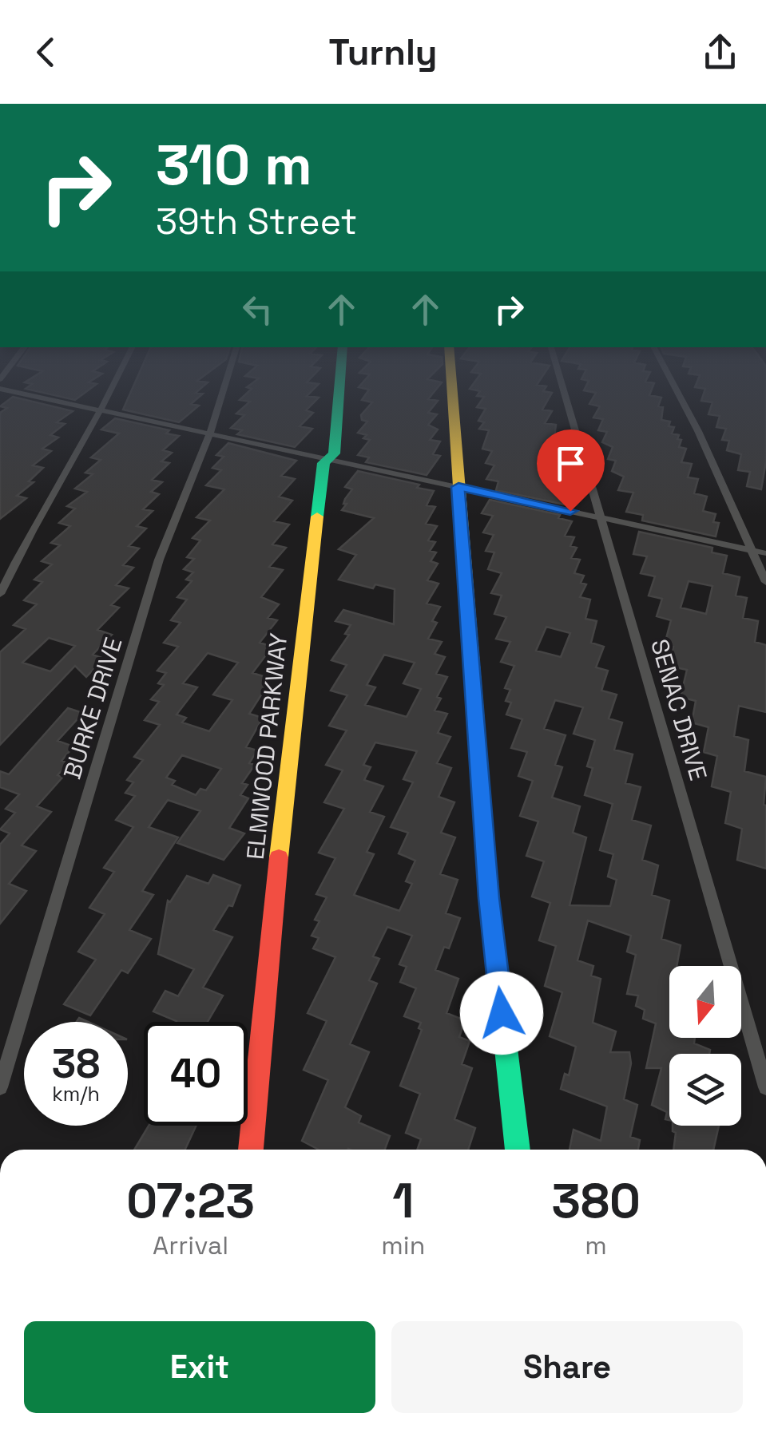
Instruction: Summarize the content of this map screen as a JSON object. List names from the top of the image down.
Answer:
{
  "streets": {
    "street": ["BURKE DRIVE", "SENAC DRIVE", "ELMWOOD PARKWAY"]
  },
  "north": "bottom",
  "page": {
    "header": "Turnly",
    "turn": ["310 m", "39th Street"],
    "speed": "38 km/h",
    "limit": "40",
    "eta": [
      "07:23",
      "Arrival",
      "1",
      "min",
      "380",
      "m"
    ],
    "buttons": ["Exit", "Share"]
  }
}
